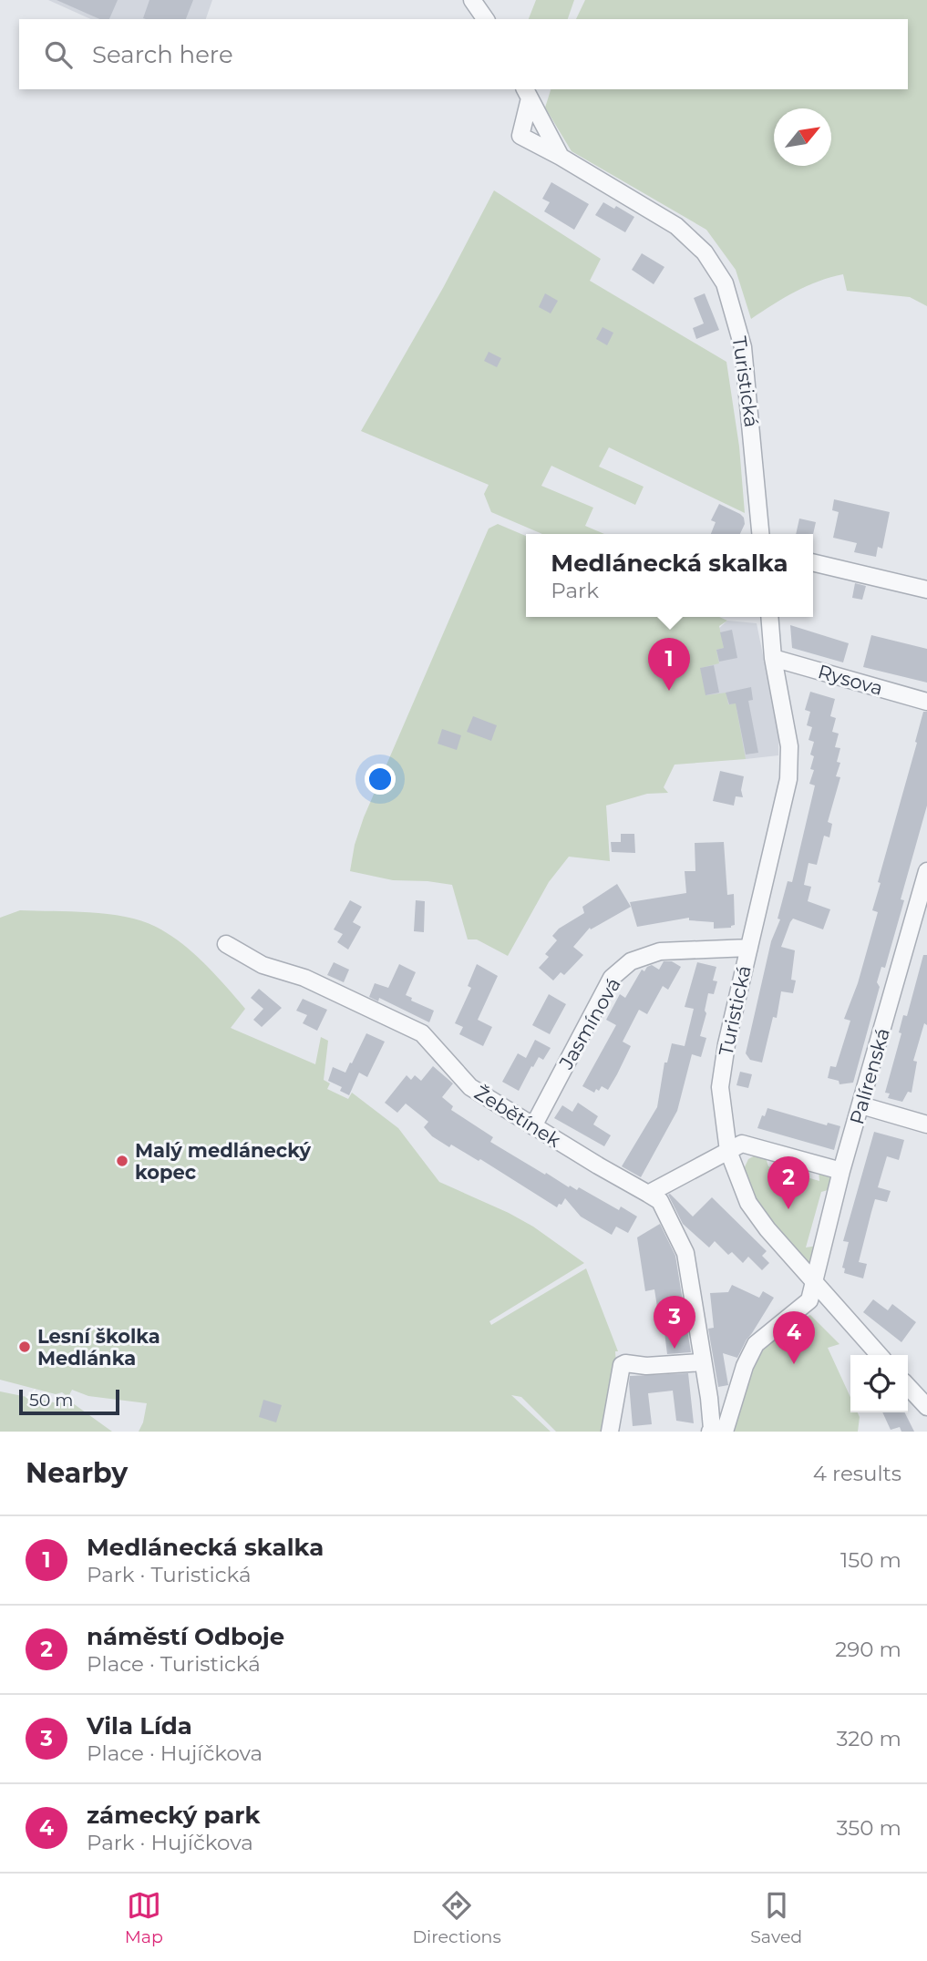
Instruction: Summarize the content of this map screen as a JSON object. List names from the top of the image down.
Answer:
{
  "streets": {
    "street": [
      "Turistická",
      "Rysova",
      "Jasmínová",
      "Palírenská",
      "Žebětínek"
    ]
  },
  "crossings": [
    ["Turistická", "Rysova"],
    ["Turistická", "Jasmínová"],
    ["Turistická", "Palírenská"],
    ["Jasmínová", "Žebětínek"]
  ],
  "places": ["Malý medlánecký kopec", "Lesní školka Medlánka"],
  "scale_bar": "50 m",
  "north": "top right",
  "page": {
    "search": "Search here",
    "popup": ["Medlánecká skalka", "Park"],
    "pins": [
      "1",
      "2",
      "3",
      "4"
    ],
    "scale": "50 m",
    "heading": ["Nearby", "4 results"],
    "list": [
      {
        "mark": "1",
        "name": "Medlánecká skalka",
        "note": "Park · Turistická",
        "value": "150 m"
      },
      {
        "mark": "2",
        "name": "náměstí Odboje",
        "note": "Place · Turistická",
        "value": "290 m"
      },
      {
        "mark": "3",
        "name": "Vila Lída",
        "note": "Place · Hujíčkova",
        "value": "320 m"
      },
      {
        "mark": "4",
        "name": "zámecký park",
        "note": "Park · Hujíčkova",
        "value": "350 m"
      }
    ],
    "nav": ["Map", "Directions", "Saved"]
  }
}
